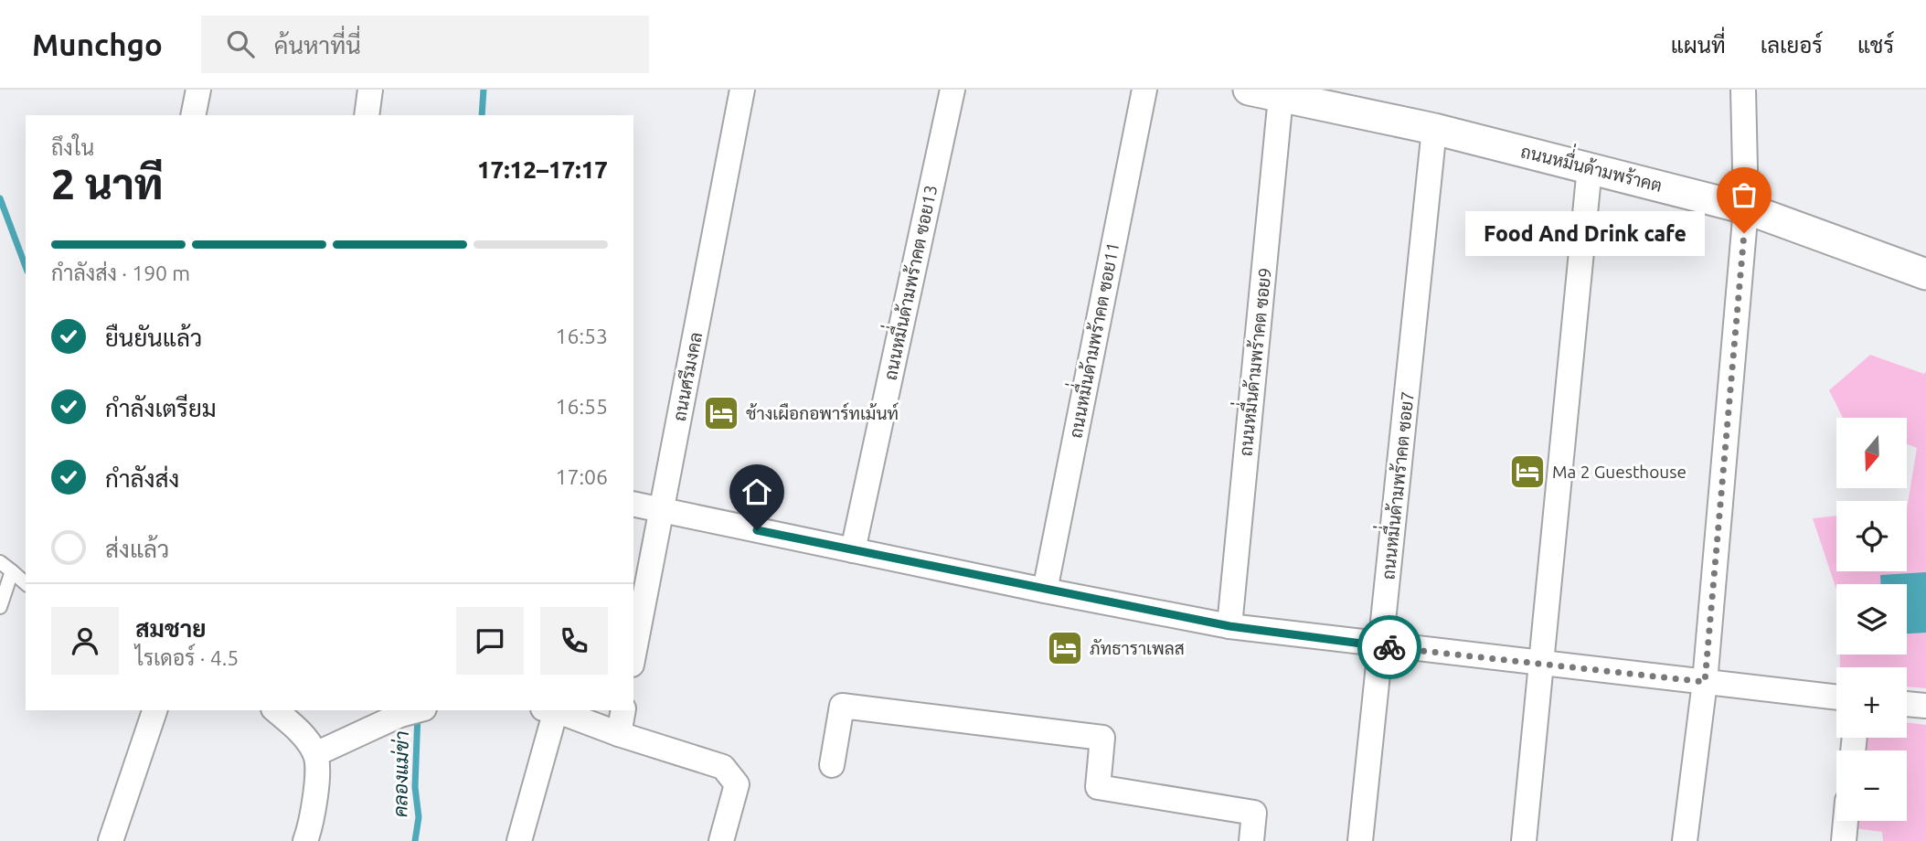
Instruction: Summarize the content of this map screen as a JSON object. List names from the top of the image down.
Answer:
{
  "streets": {
    "street": [
      "ถนนหมื่่นด้ามพร้าคต",
      "ถนนหมื่่นด้ามพร้าคต ซอย13",
      "ถนนหมื่่นด้ามพร้าคต ซอย11",
      "ถนนหมื่่นด้ามพร้าคต ซอย9",
      "ถนนศรีมงคล",
      "ถนนหมื่่นด้ามพร้าคต ซอย7"
    ]
  },
  "crossings": [
    ["ถนนหมื่่นด้ามพร้าคต", "ถนนหมื่่นด้ามพร้าคต ซอย9"],
    ["ถนนหมื่่นด้ามพร้าคต", "ถนนหมื่่นด้ามพร้าคต ซอย7"]
  ],
  "water": ["คลองแม่ข่า"],
  "places": {
    "other": ["Food And Drink cafe"],
    "hotel": ["ช้างเผือกอพาร์ทเม้นท์", "Ma 2 Guesthouse", "ภัทธาราเพลส"]
  },
  "north": "bottom",
  "page": {
    "header": "Munchgo",
    "search": "ค้นหาที่นี่",
    "nav": ["แผนที่", "เลเยอร์", "แชร์"],
    "heading": ["2 นาที", "ถึงใน", "17:12–17:17"],
    "panel": ["สมชาย", "ไรเดอร์ · 4.5"],
    "bubble": "Food And Drink cafe",
    "bar": "กำลังส่ง · 190 m",
    "list": [
      ["ยืนยันแล้ว", "16:53"],
      ["กำลังเตรียม", "16:55"],
      ["กำลังส่ง", "17:06"],
      "ส่งแล้ว"
    ],
    "map_buttons": ["+", "−"]
  }
}
